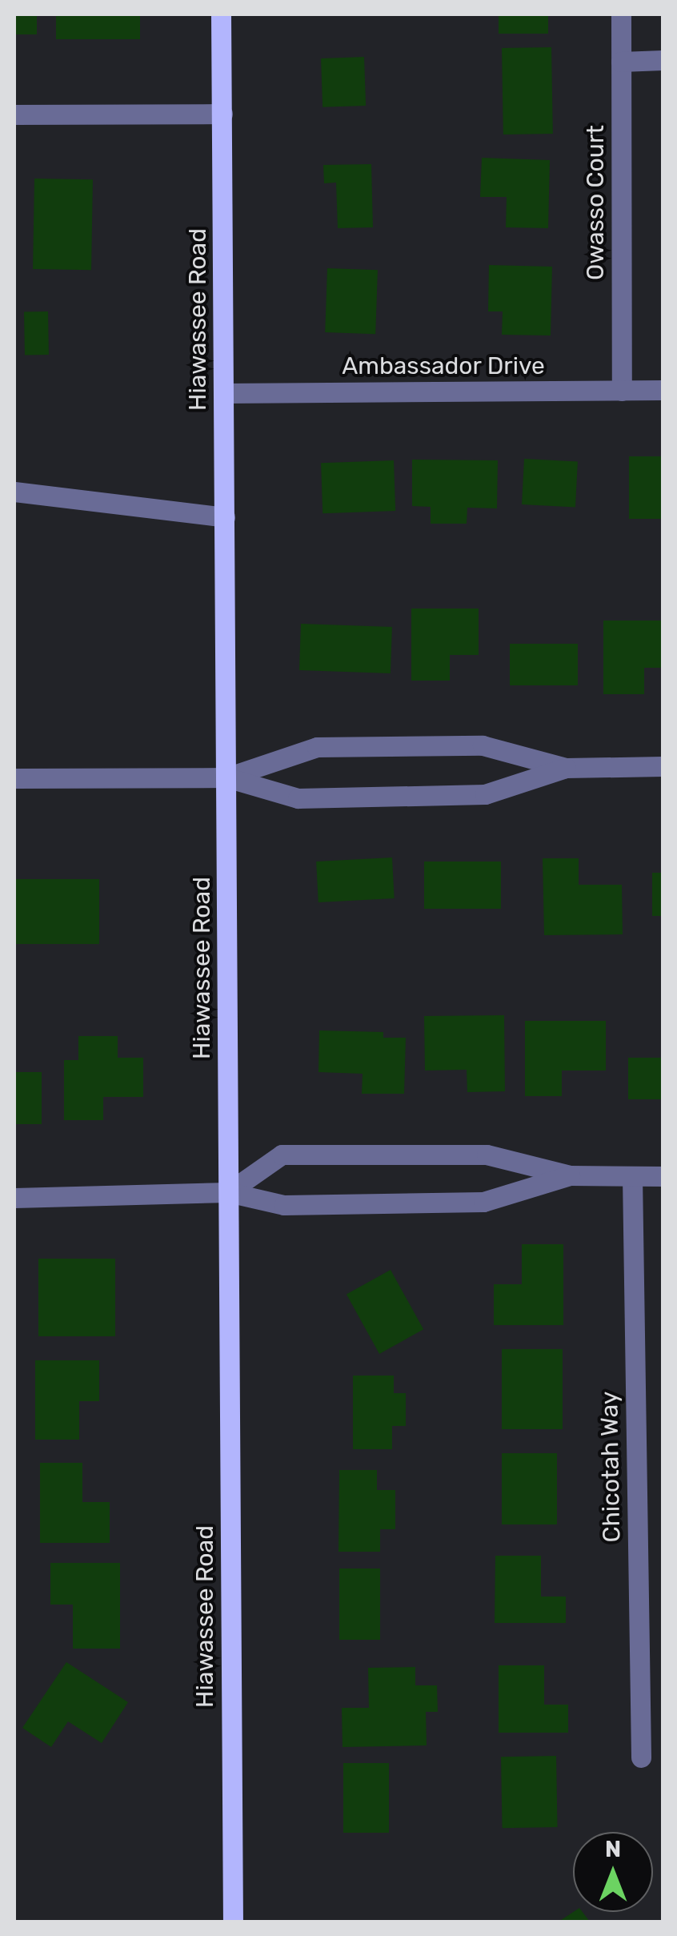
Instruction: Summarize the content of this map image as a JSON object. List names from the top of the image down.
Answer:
{
  "streets": {
    "main road": ["Hiawassee Road"],
    "street": ["Owasso Court", "Ambassador Drive", "Chicotah Way"]
  },
  "crossings": [
    ["Owasso Court", "Ambassador Drive"],
    ["Hiawassee Road", "Ambassador Drive"]
  ],
  "north": "top"
}
